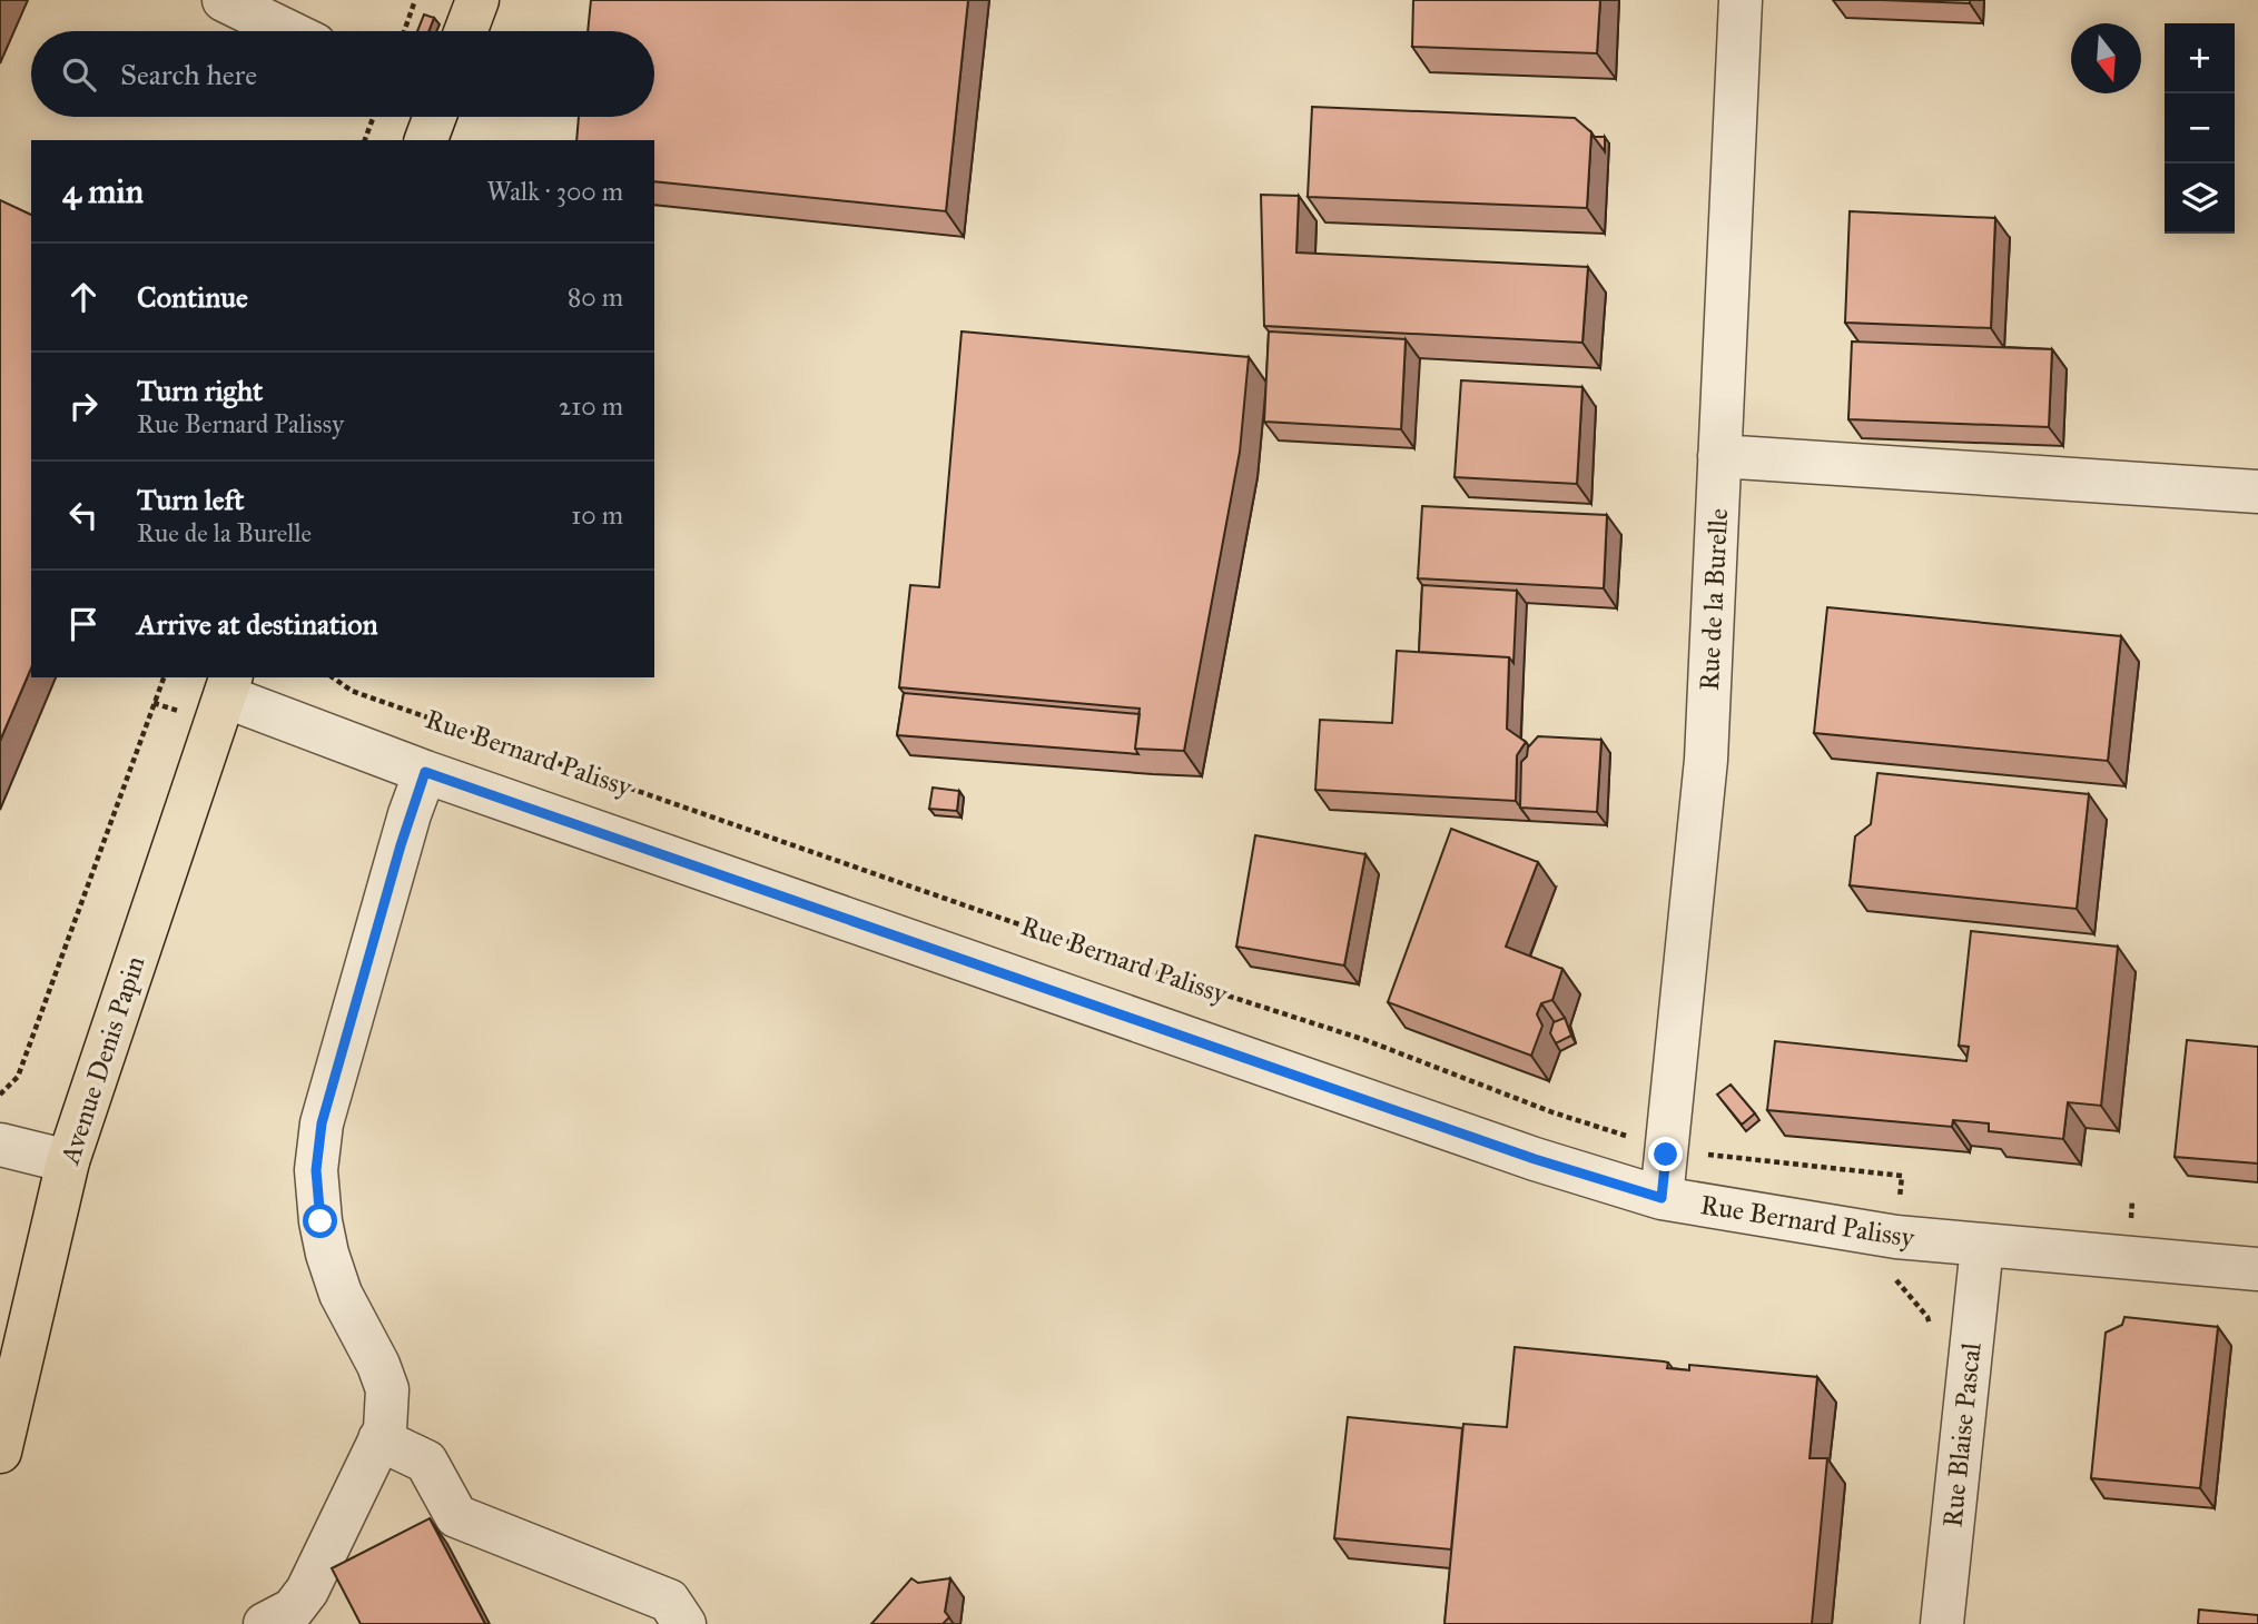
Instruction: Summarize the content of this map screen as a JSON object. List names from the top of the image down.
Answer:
{
  "streets": {
    "main road": ["Avenue Denis Papin"],
    "street": ["Rue de la Burelle", "Rue Bernard Palissy", "Rue Blaise Pascal"]
  },
  "crossings": [
    ["Rue de la Burelle", "Rue Bernard Palissy"],
    ["Rue Bernard Palissy", "Avenue Denis Papin"],
    ["Rue Bernard Palissy", "Rue Blaise Pascal"]
  ],
  "north": "bottom",
  "page": {
    "map_buttons": ["+", "−"],
    "search": "Search here",
    "heading": ["4 min", "Walk · 300 m"],
    "list": [
      ["Continue", "80 m"],
      ["Turn right", "Rue Bernard Palissy", "210 m"],
      ["Turn left", "Rue de la Burelle", "10 m"],
      "Arrive at destination"
    ]
  }
}
